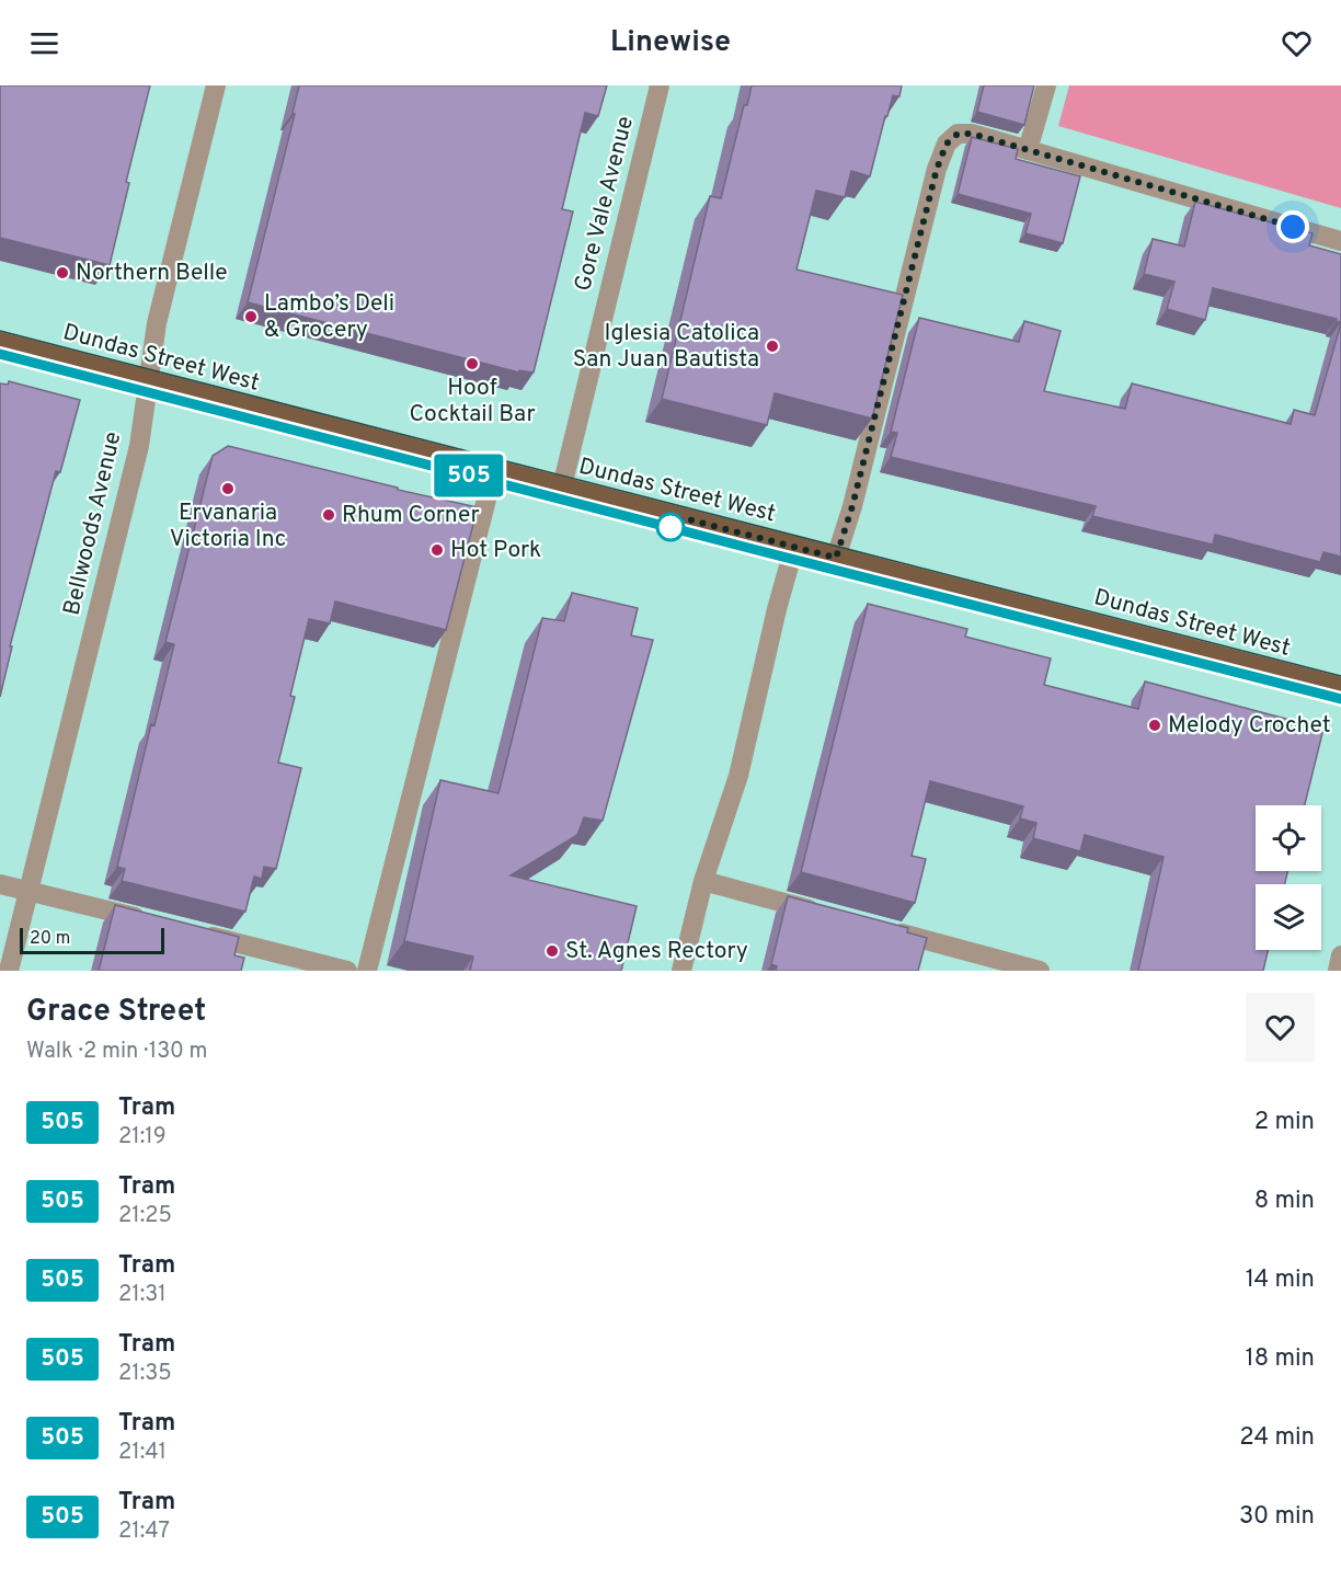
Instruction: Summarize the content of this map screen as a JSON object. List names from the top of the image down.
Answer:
{
  "streets": {
    "main road": ["Dundas Street West"],
    "street": ["Gore Vale Avenue", "Bellwoods Avenue"]
  },
  "crossings": [
    ["Gore Vale Avenue", "Dundas Street West"],
    ["Dundas Street West", "Bellwoods Avenue"]
  ],
  "places": [
    "Northern Belle",
    "Lambo’s Deli & Grocery",
    "Iglesia Catolica San Juan Bautista",
    "Hoof Cocktail Bar",
    "Ervanaria Victoria Inc",
    "Rhum Corner",
    "Hot Pork",
    "Melody Crochet",
    "St. Agnes Rectory"
  ],
  "lines": ["tram line 505"],
  "scale_bar": "20 m",
  "page": {
    "header": "Linewise",
    "on_map": "505",
    "scale": "20 m",
    "heading": ["Grace Street", "Walk · 2 min · 130 m"],
    "list": [
      {
        "mark": "505",
        "name": "Tram",
        "note": "21:19",
        "value": "2 min"
      },
      {
        "mark": "505",
        "name": "Tram",
        "note": "21:25",
        "value": "8 min"
      },
      {
        "mark": "505",
        "name": "Tram",
        "note": "21:31",
        "value": "14 min"
      },
      {
        "mark": "505",
        "name": "Tram",
        "note": "21:35",
        "value": "18 min"
      },
      {
        "mark": "505",
        "name": "Tram",
        "note": "21:41",
        "value": "24 min"
      },
      {
        "mark": "505",
        "name": "Tram",
        "note": "21:47",
        "value": "30 min"
      }
    ]
  }
}
